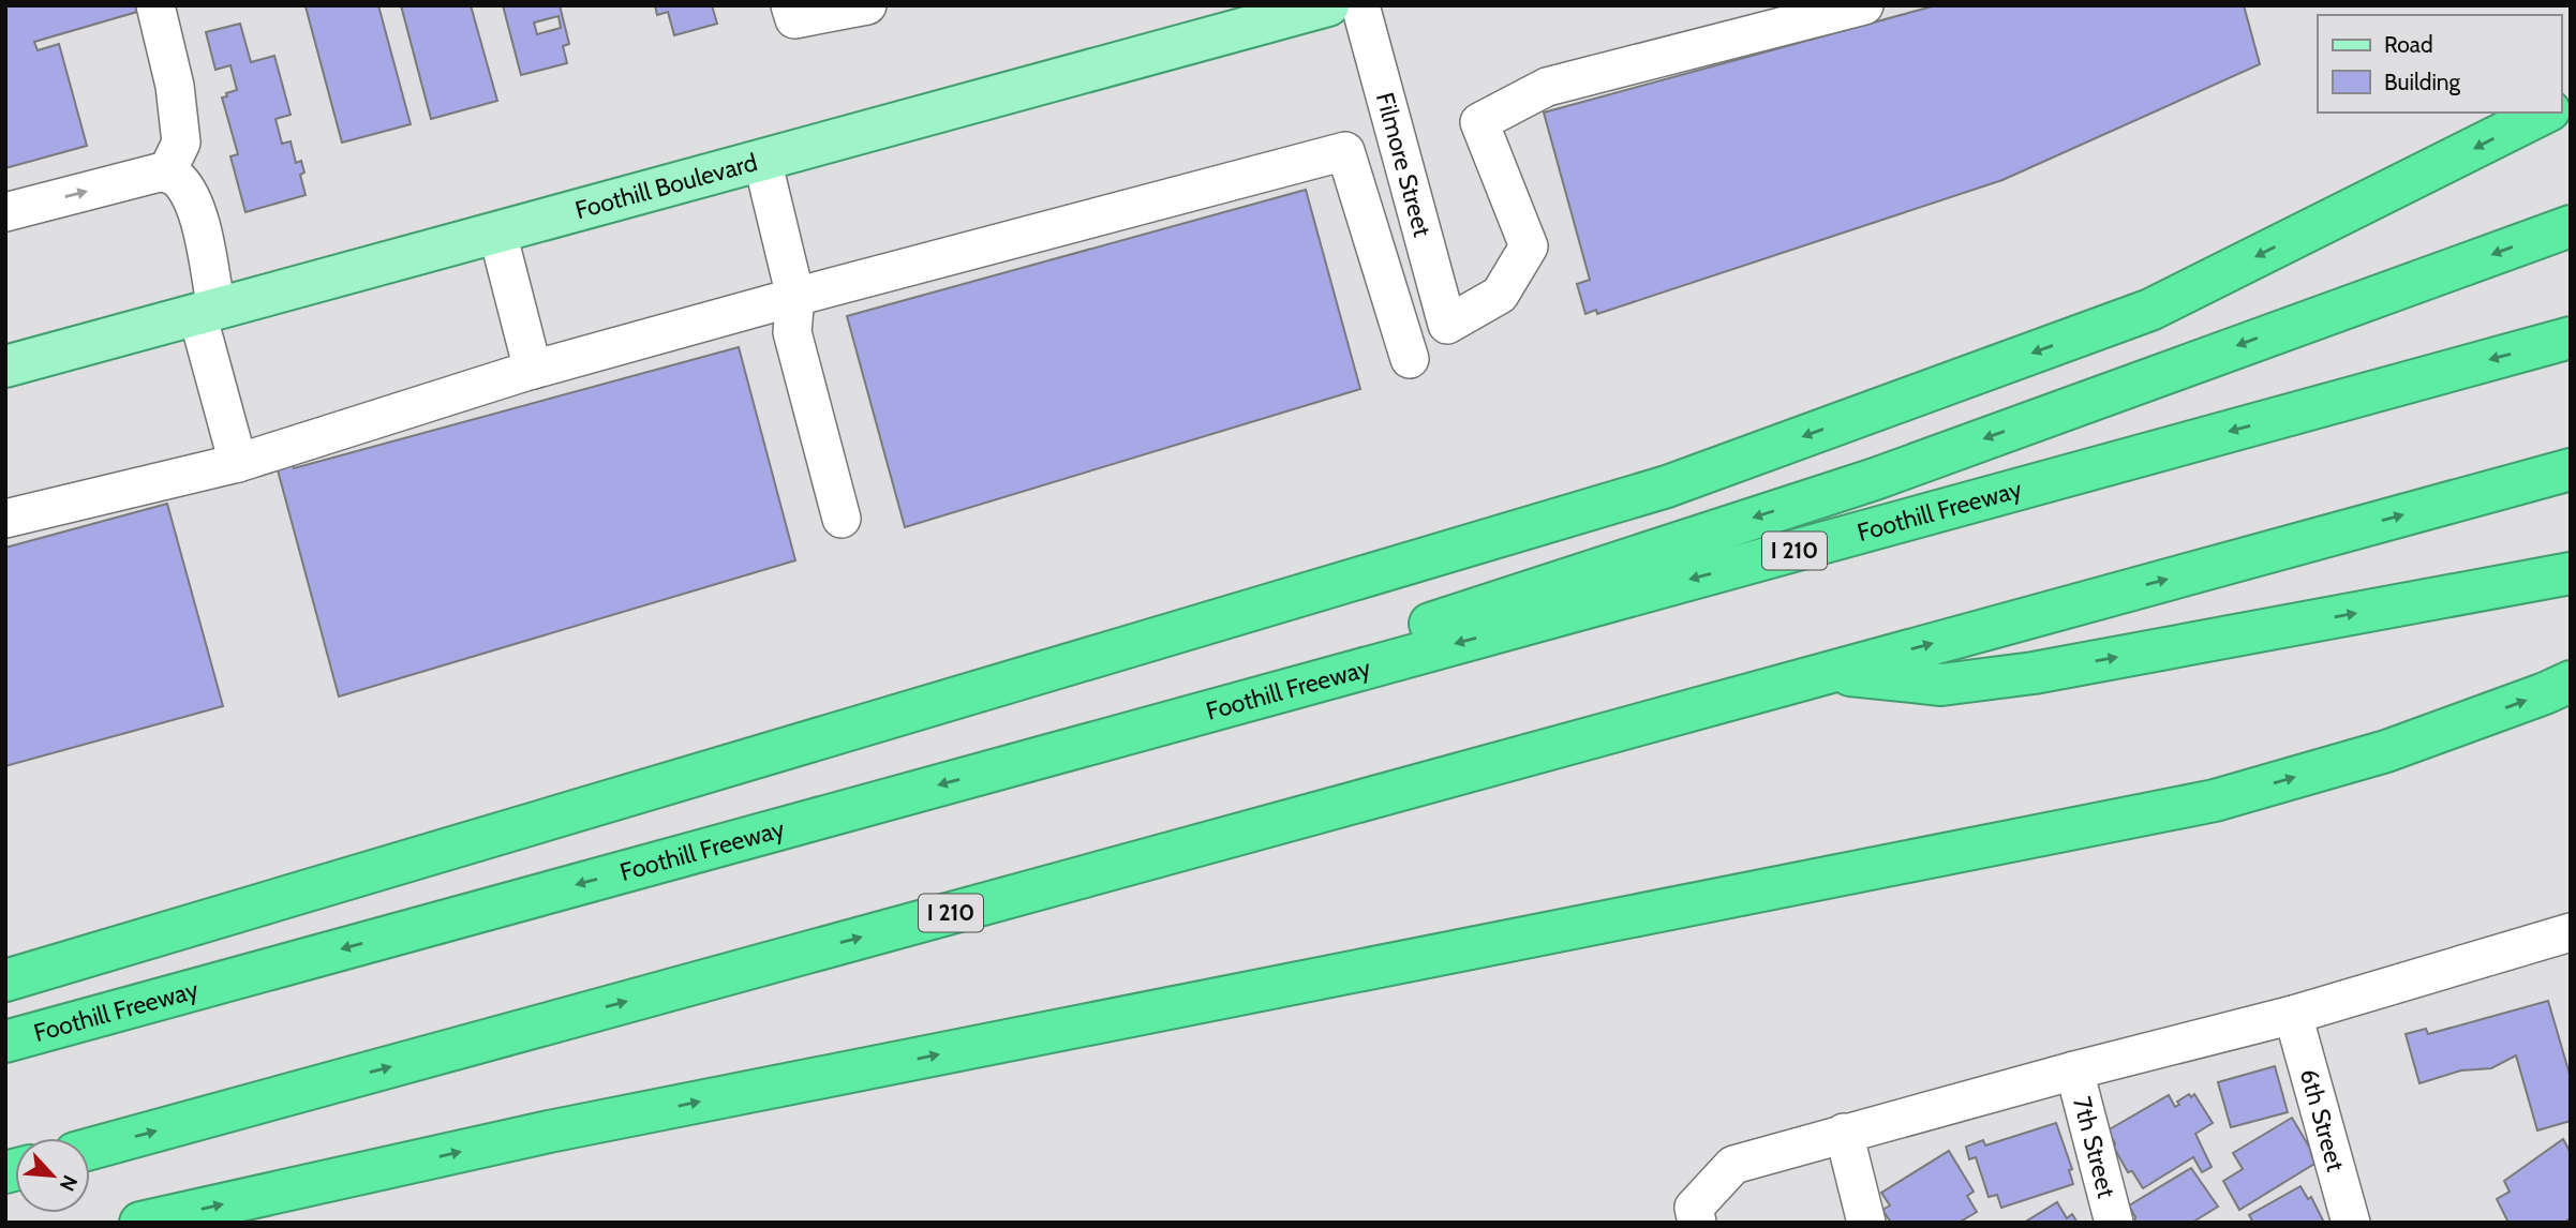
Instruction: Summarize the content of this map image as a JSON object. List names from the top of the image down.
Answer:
{
  "streets": {
    "highway": ["Foothill Freeway", "I 210"],
    "main road": ["Foothill Boulevard"],
    "street": ["Filmore Street", "6th Street", "7th Street"]
  },
  "legend": ["Road", "Building"],
  "north": "bottom right"
}
